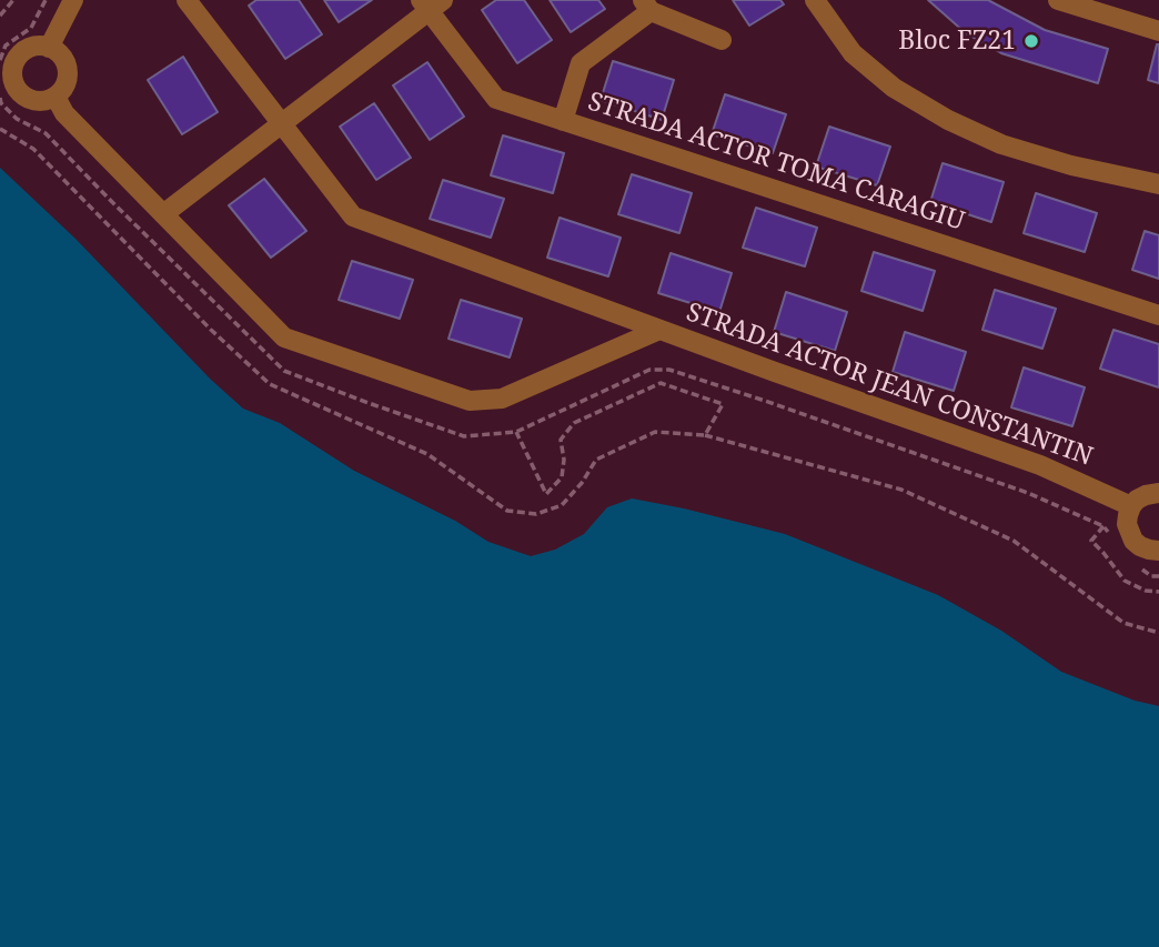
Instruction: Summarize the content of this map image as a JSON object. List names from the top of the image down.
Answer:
{
  "streets": {
    "street": ["STRADA ACTOR TOMA CARAGIU", "STRADA ACTOR JEAN CONSTANTIN"]
  },
  "places": ["Bloc FZ21"]
}
